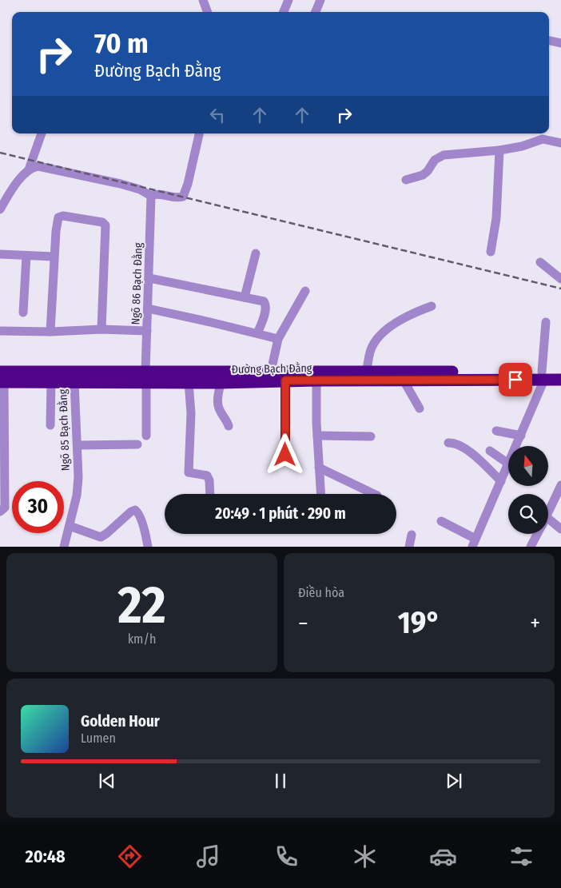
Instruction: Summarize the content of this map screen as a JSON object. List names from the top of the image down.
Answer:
{
  "streets": {
    "highway": ["Đường Bạch Đằng"],
    "street": ["Ngõ 86 Bạch Đằng", "Ngõ 85 Bạch Đằng"]
  },
  "crossings": [
    ["Ngõ 86 Bạch Đằng", "Đường Bạch Đằng"],
    ["Đường Bạch Đằng", "Ngõ 85 Bạch Đằng"]
  ],
  "north": "top",
  "page": {
    "turn": ["70 m", "Đường Bạch Đằng"],
    "limit": "30",
    "trip": "20:49 · 1 phút · 290 m",
    "tile": [
      ["22", "km/h"],
      "Điều hòa"
    ],
    "heat": ["−", "19°", "+"],
    "song": ["Golden Hour", "Lumen"],
    "tabs": "20:48"
  }
}
